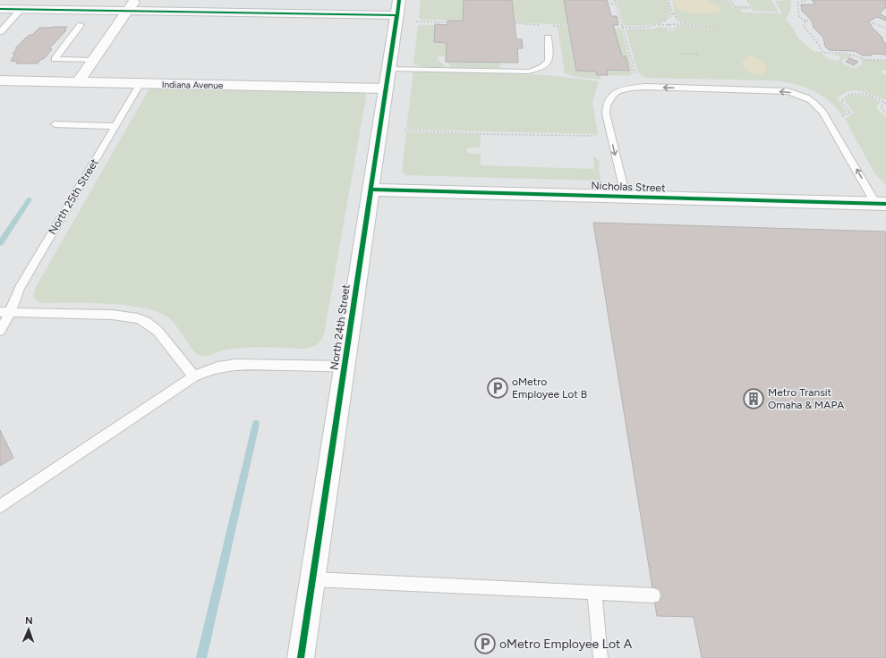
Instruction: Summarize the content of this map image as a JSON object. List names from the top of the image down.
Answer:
{
  "streets": {
    "street": ["Indiana Avenue", "Nicholas Street", "North 24th Street"],
    "lane": ["North 25th Street"]
  },
  "crossings": [
    ["Indiana Avenue", "North 25th Street"],
    ["Indiana Avenue", "North 24th Street"],
    ["Nicholas Street", "North 24th Street"]
  ],
  "places": {
    "parking": ["oMetro Employee Lot B", "oMetro Employee Lot A"],
    "building": ["Metro Transit Omaha & MAPA"]
  },
  "north": "top"
}
